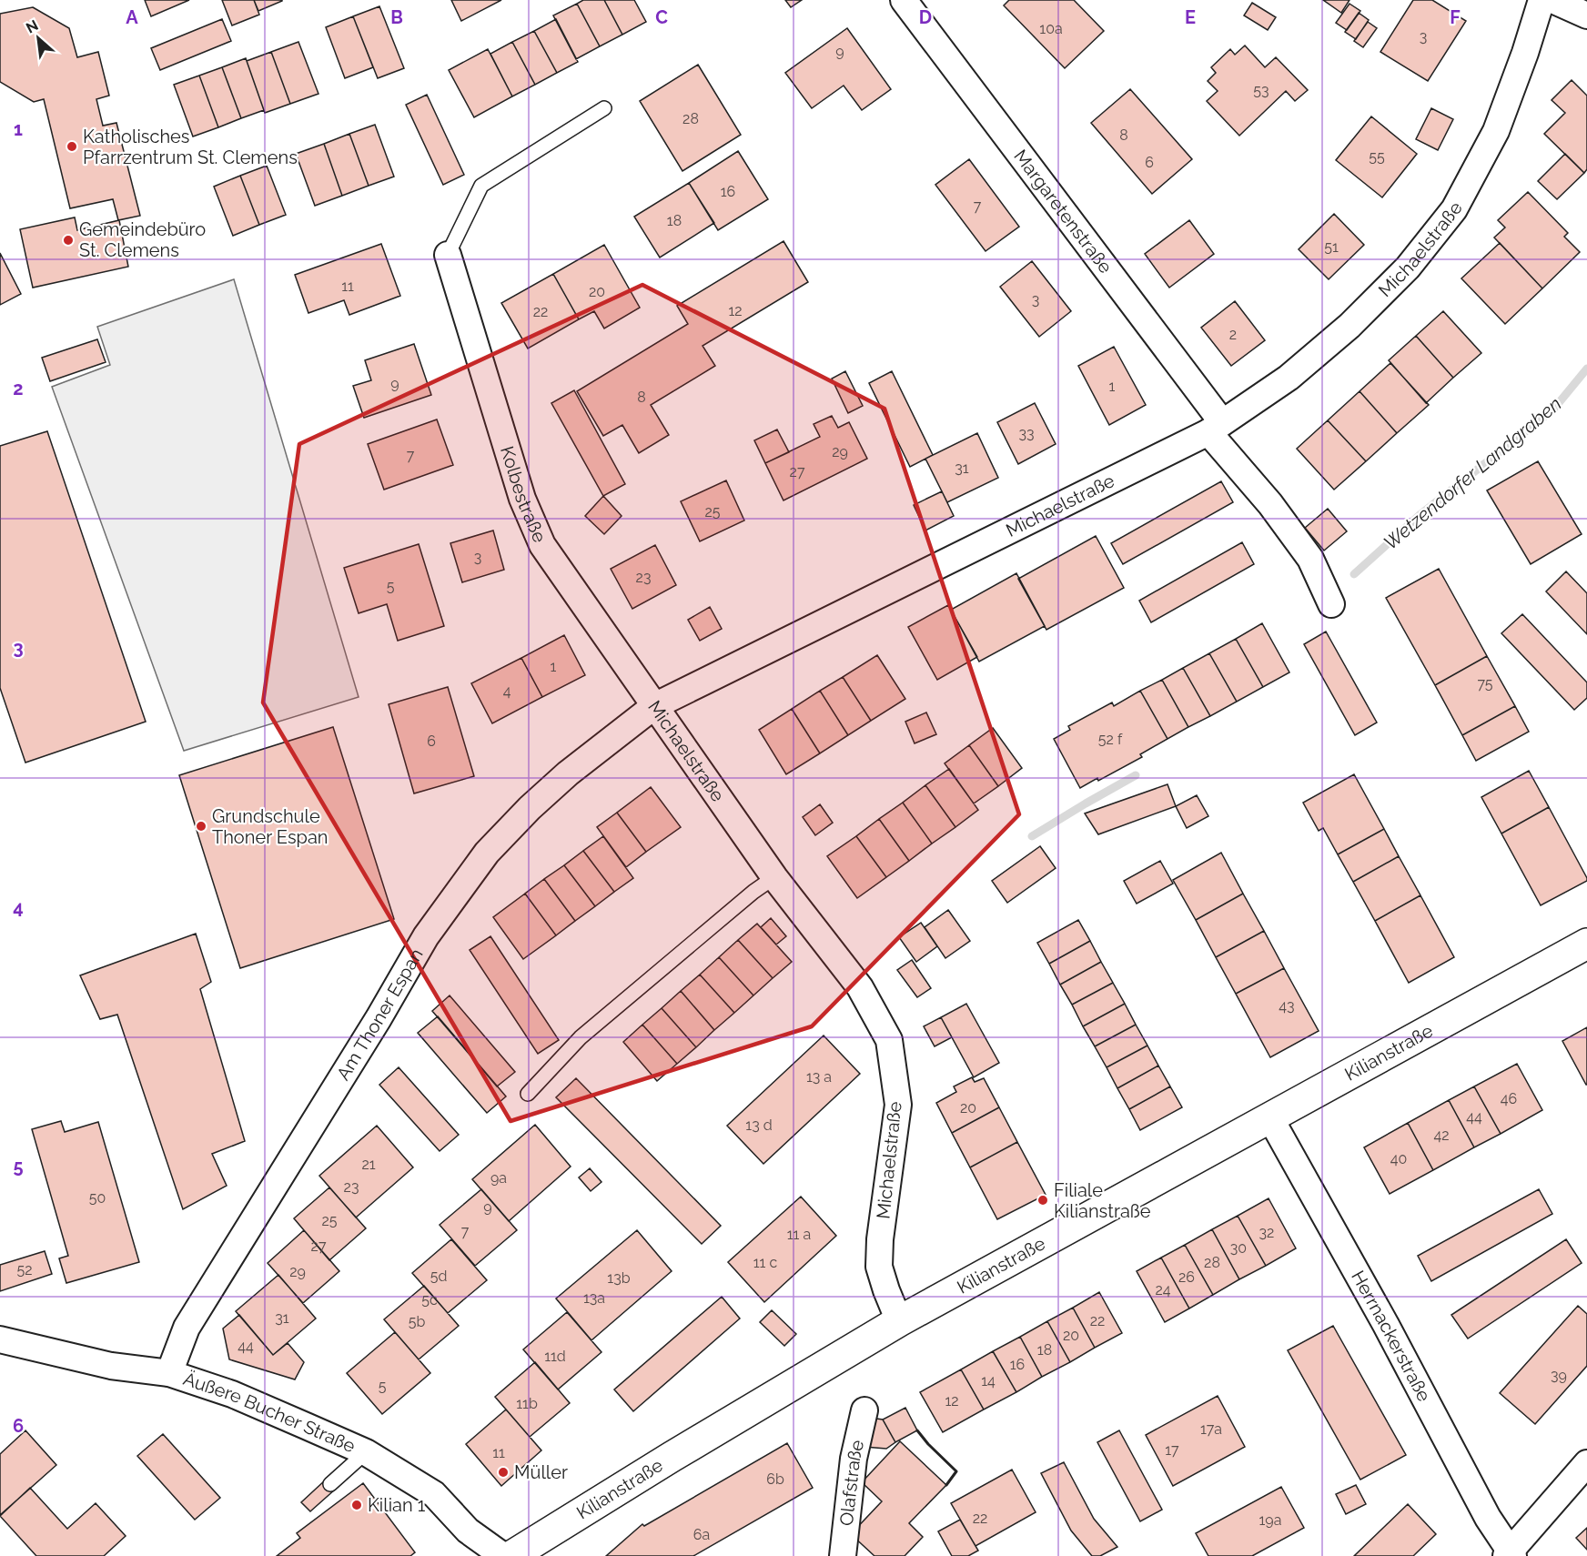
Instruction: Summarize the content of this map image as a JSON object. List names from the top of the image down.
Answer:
{
  "streets": {
    "main road": ["Kilianstraße"],
    "street": [
      "Margaretenstraße",
      "Michaelstraße",
      "Kolbestraße",
      "Am Thoner Espan",
      "Herrnackerstraße",
      "Äußere Bucher Straße",
      "Olafstraße"
    ]
  },
  "crossings": [
    ["Margaretenstraße", "Michaelstraße"],
    ["Michaelstraße", "Kolbestraße"],
    ["Michaelstraße", "Am Thoner Espan"],
    ["Michaelstraße", "Kilianstraße"],
    ["Kolbestraße", "Am Thoner Espan"],
    ["Am Thoner Espan", "Äußere Bucher Straße"],
    ["Kilianstraße", "Herrnackerstraße"]
  ],
  "water": ["Wetzendorfer Landgraben"],
  "places": [
    "Katholisches Pfarrzentrum St. Clemens",
    "Gemeindebüro St. Clemens",
    "Grundschule Thoner Espan",
    "Filiale Kilianstraße",
    "Müller",
    "Kilian 1"
  ],
  "house_numbers": [
    "10a",
    "3",
    "9",
    "53",
    "28",
    "8",
    "55",
    "6",
    "16",
    "7",
    "18",
    "51",
    "11",
    "20",
    "3",
    "12",
    "22",
    "2",
    "9",
    "1",
    "8",
    "33",
    "29",
    "7",
    "31",
    "27",
    "25",
    "3",
    "23",
    "5",
    "1",
    "75",
    "4",
    "52 f",
    "6",
    "43",
    "13 a",
    "46",
    "20",
    "44",
    "13 d",
    "42",
    "40",
    "21",
    "9a",
    "23",
    "50",
    "9",
    "25",
    "7",
    "32",
    "11 a",
    "27",
    "30",
    "11 c",
    "28",
    "52",
    "29",
    "5d",
    "26",
    "13b",
    "24",
    "13a",
    "5c",
    "31",
    "22",
    "5b",
    "20",
    "44",
    "18",
    "11d",
    "16",
    "39",
    "14",
    "5",
    "12",
    "11b",
    "17a",
    "17",
    "11",
    "6b",
    "22",
    "19a",
    "6a"
  ],
  "north": "top left",
  "grid": {
    "columns": [
      "A",
      "B",
      "C",
      "D",
      "E",
      "F"
    ],
    "rows": [
      "1",
      "2",
      "3",
      "4",
      "5",
      "6"
    ]
  }
}
